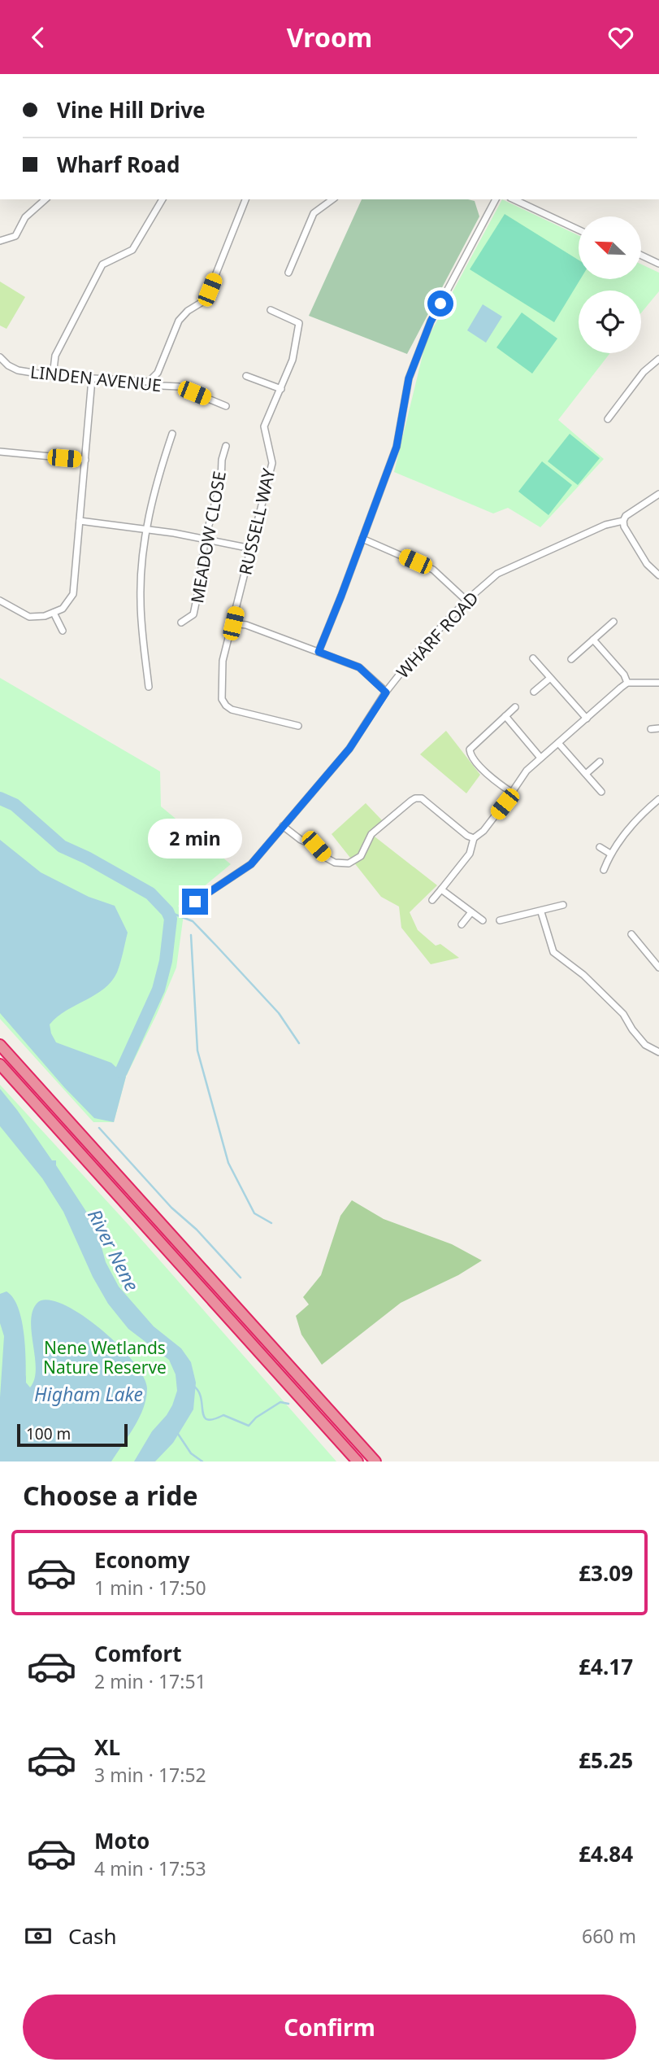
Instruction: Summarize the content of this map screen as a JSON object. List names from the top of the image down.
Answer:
{
  "streets": {
    "street": [
      "LINDEN AVENUE",
      "RUSSELL WAY",
      "MEADOW CLOSE",
      "WHARF ROAD"
    ]
  },
  "water": ["River Nene", "Higham Lake"],
  "parks": ["Nene Wetlands Nature Reserve"],
  "scale_bar": "100 m",
  "north": "top left",
  "page": {
    "header": "Vroom",
    "banner": ["Vine Hill Drive", "Wharf Road"],
    "bubble": "2 min",
    "scale": "100 m",
    "heading": "Choose a ride",
    "list": [
      {
        "name": "Economy",
        "note": "1 min · 17:50",
        "value": "£3.09"
      },
      {
        "name": "Comfort",
        "note": "2 min · 17:51",
        "value": "£4.17"
      },
      {
        "name": "XL",
        "note": "3 min · 17:52",
        "value": "£5.25"
      },
      {
        "name": "Moto",
        "note": "4 min · 17:53",
        "value": "£4.84"
      }
    ],
    "pay": ["Cash", "660 m"],
    "buttons": "Confirm"
  }
}
